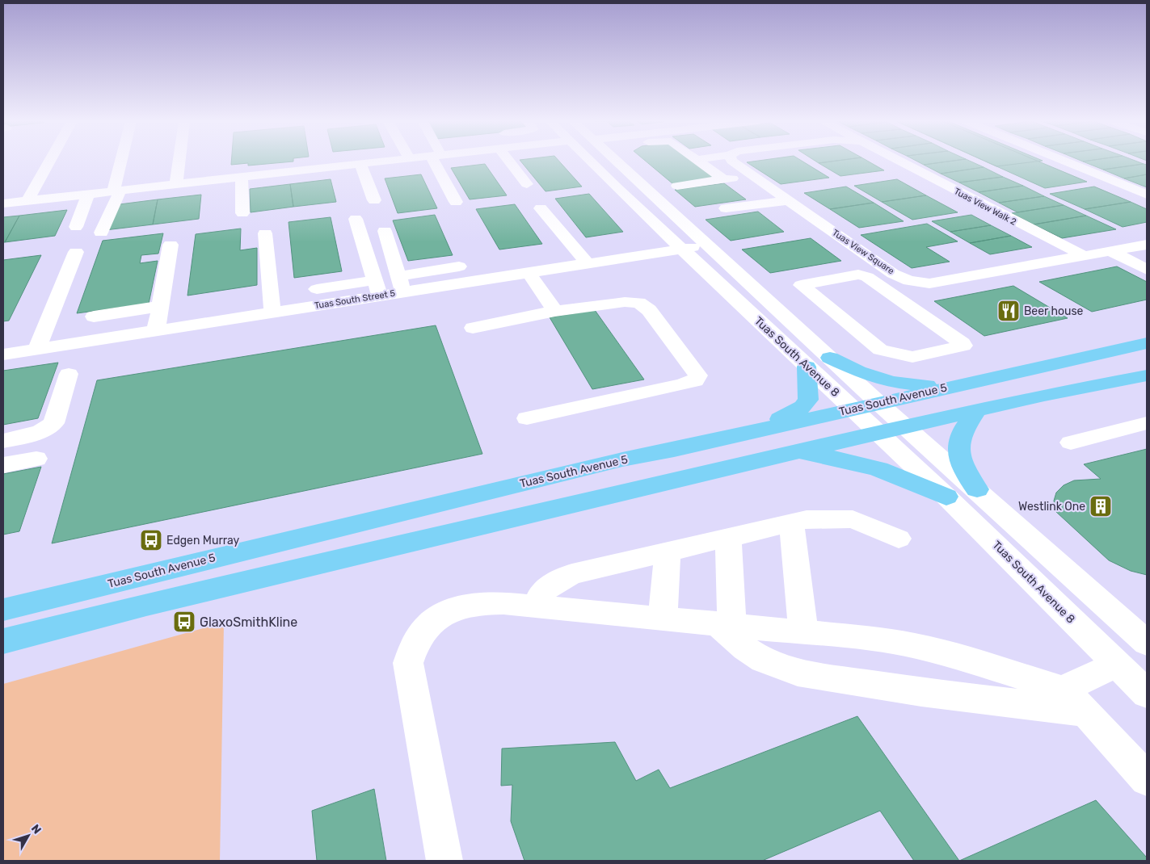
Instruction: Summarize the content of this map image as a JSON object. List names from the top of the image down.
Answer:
{
  "streets": {
    "main road": ["Tuas South Avenue 5"],
    "street": [
      "Tuas View Walk 2",
      "Tuas View Square",
      "Tuas South Street 5",
      "Tuas South Avenue 8"
    ]
  },
  "crossings": [
    ["Tuas View Walk 2", "Tuas View Square"],
    ["Tuas South Street 5", "Tuas South Avenue 8"],
    ["Tuas South Avenue 8", "Tuas South Avenue 5"]
  ],
  "places": {
    "restaurant": ["Beer house"],
    "building": ["Westlink One"],
    "bus stop": ["Edgen Murray", "GlaxoSmithKline"]
  },
  "north": "top right"
}
